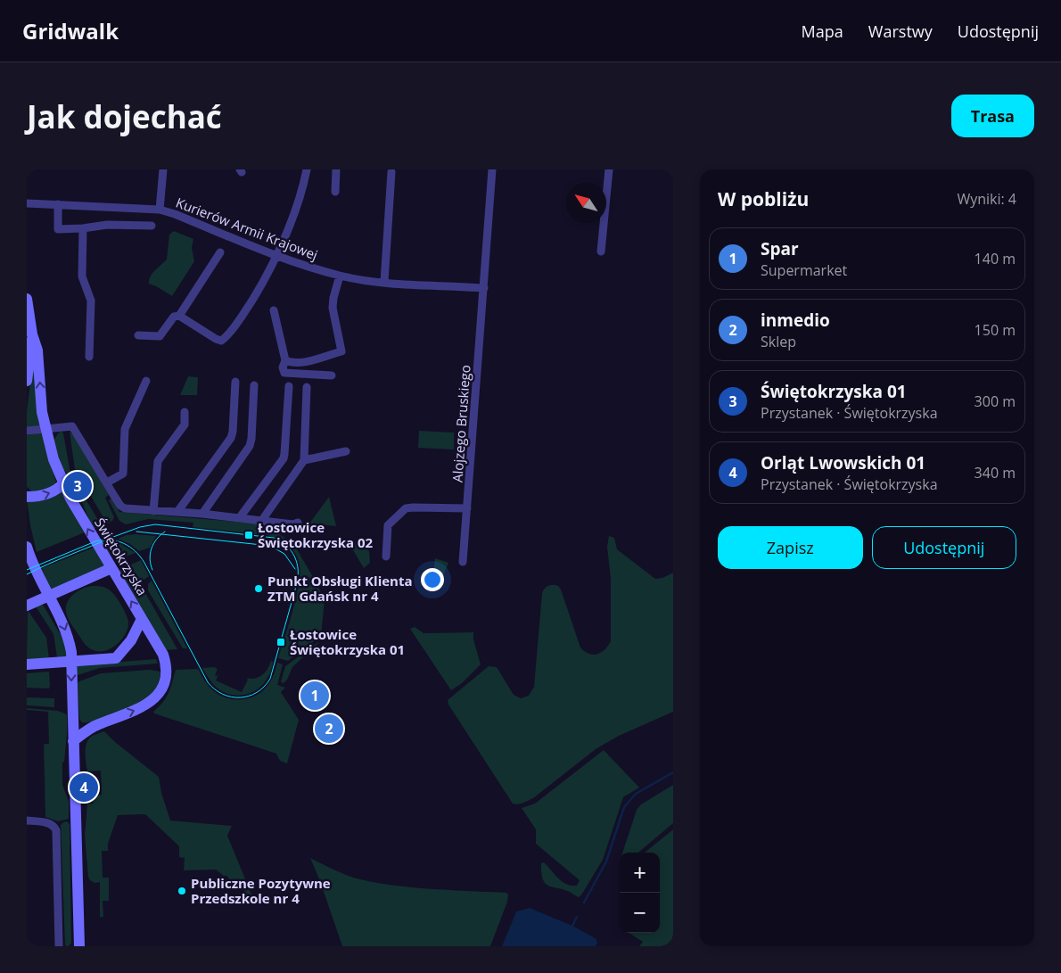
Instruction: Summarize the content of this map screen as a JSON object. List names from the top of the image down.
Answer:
{
  "streets": {
    "main road": ["Świętokrzyska"],
    "street": ["Kurierów Armii Krajowej", "Alojzego Bruskiego"]
  },
  "crossings": [
    ["Kurierów Armii Krajowej", "Alojzego Bruskiego"]
  ],
  "places": {
    "transit": ["Łostowice Świętokrzyska 02", "Łostowice Świętokrzyska 01"],
    "other": ["Punkt Obsługi Klienta ZTM Gdańsk nr 4", "Publiczne Pozytywne Przedszkole nr 4"]
  },
  "north": "top left",
  "page": {
    "header": "Gridwalk",
    "nav": ["Mapa", "Warstwy", "Udostępnij"],
    "buttons": [
      "Trasa",
      ["Zapisz", "Udostępnij"]
    ],
    "title": "Jak dojechać",
    "heading": ["W pobliżu", "Wyniki: 4"],
    "list": [
      {
        "mark": "1",
        "name": "Spar",
        "note": "Supermarket",
        "value": "140 m"
      },
      {
        "mark": "2",
        "name": "inmedio",
        "note": "Sklep",
        "value": "150 m"
      },
      {
        "mark": "3",
        "name": "Świętokrzyska 01",
        "note": "Przystanek · Świętokrzyska",
        "value": "300 m"
      },
      {
        "mark": "4",
        "name": "Orląt Lwowskich 01",
        "note": "Przystanek · Świętokrzyska",
        "value": "340 m"
      }
    ],
    "pins": [
      "3",
      "1",
      "2",
      "4"
    ],
    "map_buttons": ["+", "−"]
  }
}
